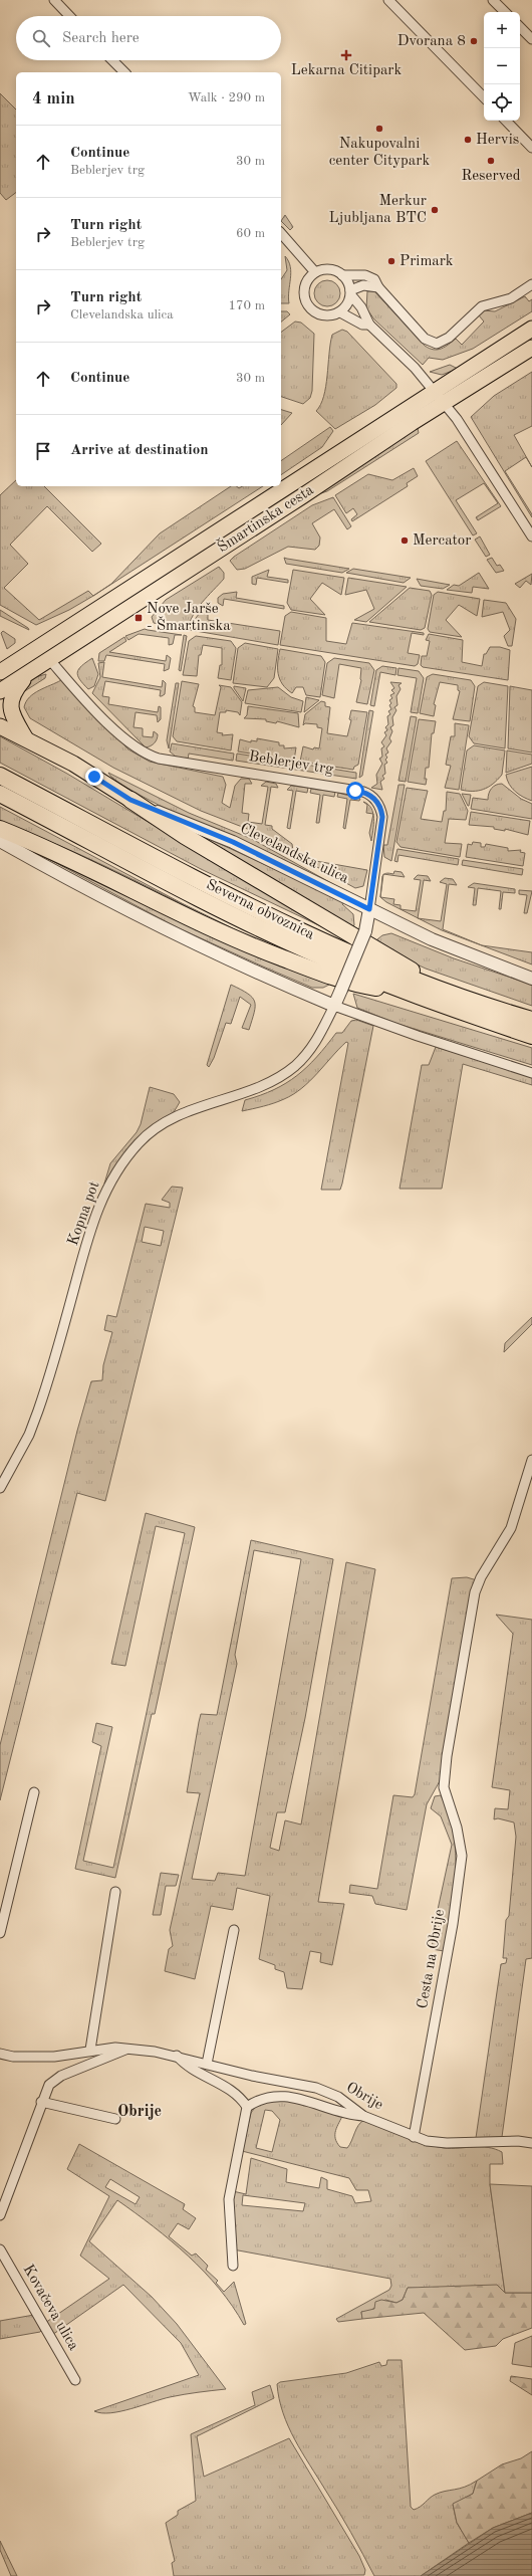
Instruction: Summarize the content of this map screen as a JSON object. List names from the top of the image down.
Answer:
{
  "streets": {
    "highway": ["Severna obvoznica"],
    "main road": ["Šmartinska cesta"],
    "street": [
      "Beblerjev trg",
      "Clevelandska ulica",
      "Kopna pot",
      "Cesta na Obrije",
      "Obrije",
      "Kovačeva ulica"
    ]
  },
  "crossings": [
    ["Šmartinska cesta", "Beblerjev trg"],
    ["Beblerjev trg", "Clevelandska ulica"],
    ["Beblerjev trg", "Kopna pot"],
    ["Cesta na Obrije", "Obrije"]
  ],
  "districts": ["Obrije"],
  "places": {
    "other": [
      "Dvorana 8",
      "Nakupovalni center Citypark",
      "Hervis",
      "Reserved",
      "Merkur Ljubljana BTC",
      "Primark",
      "Mercator"
    ],
    "health": ["Lekarna Citipark"],
    "transit": ["Nove Jarše - Šmartinska"]
  },
  "page": {
    "map_buttons": ["+", "−"],
    "search": "Search here",
    "heading": ["4 min", "Walk · 290 m"],
    "list": [
      ["Continue", "Beblerjev trg", "30 m"],
      ["Turn right", "Beblerjev trg", "60 m"],
      ["Turn right", "Clevelandska ulica", "170 m"],
      ["Continue", "30 m"],
      "Arrive at destination"
    ]
  }
}
